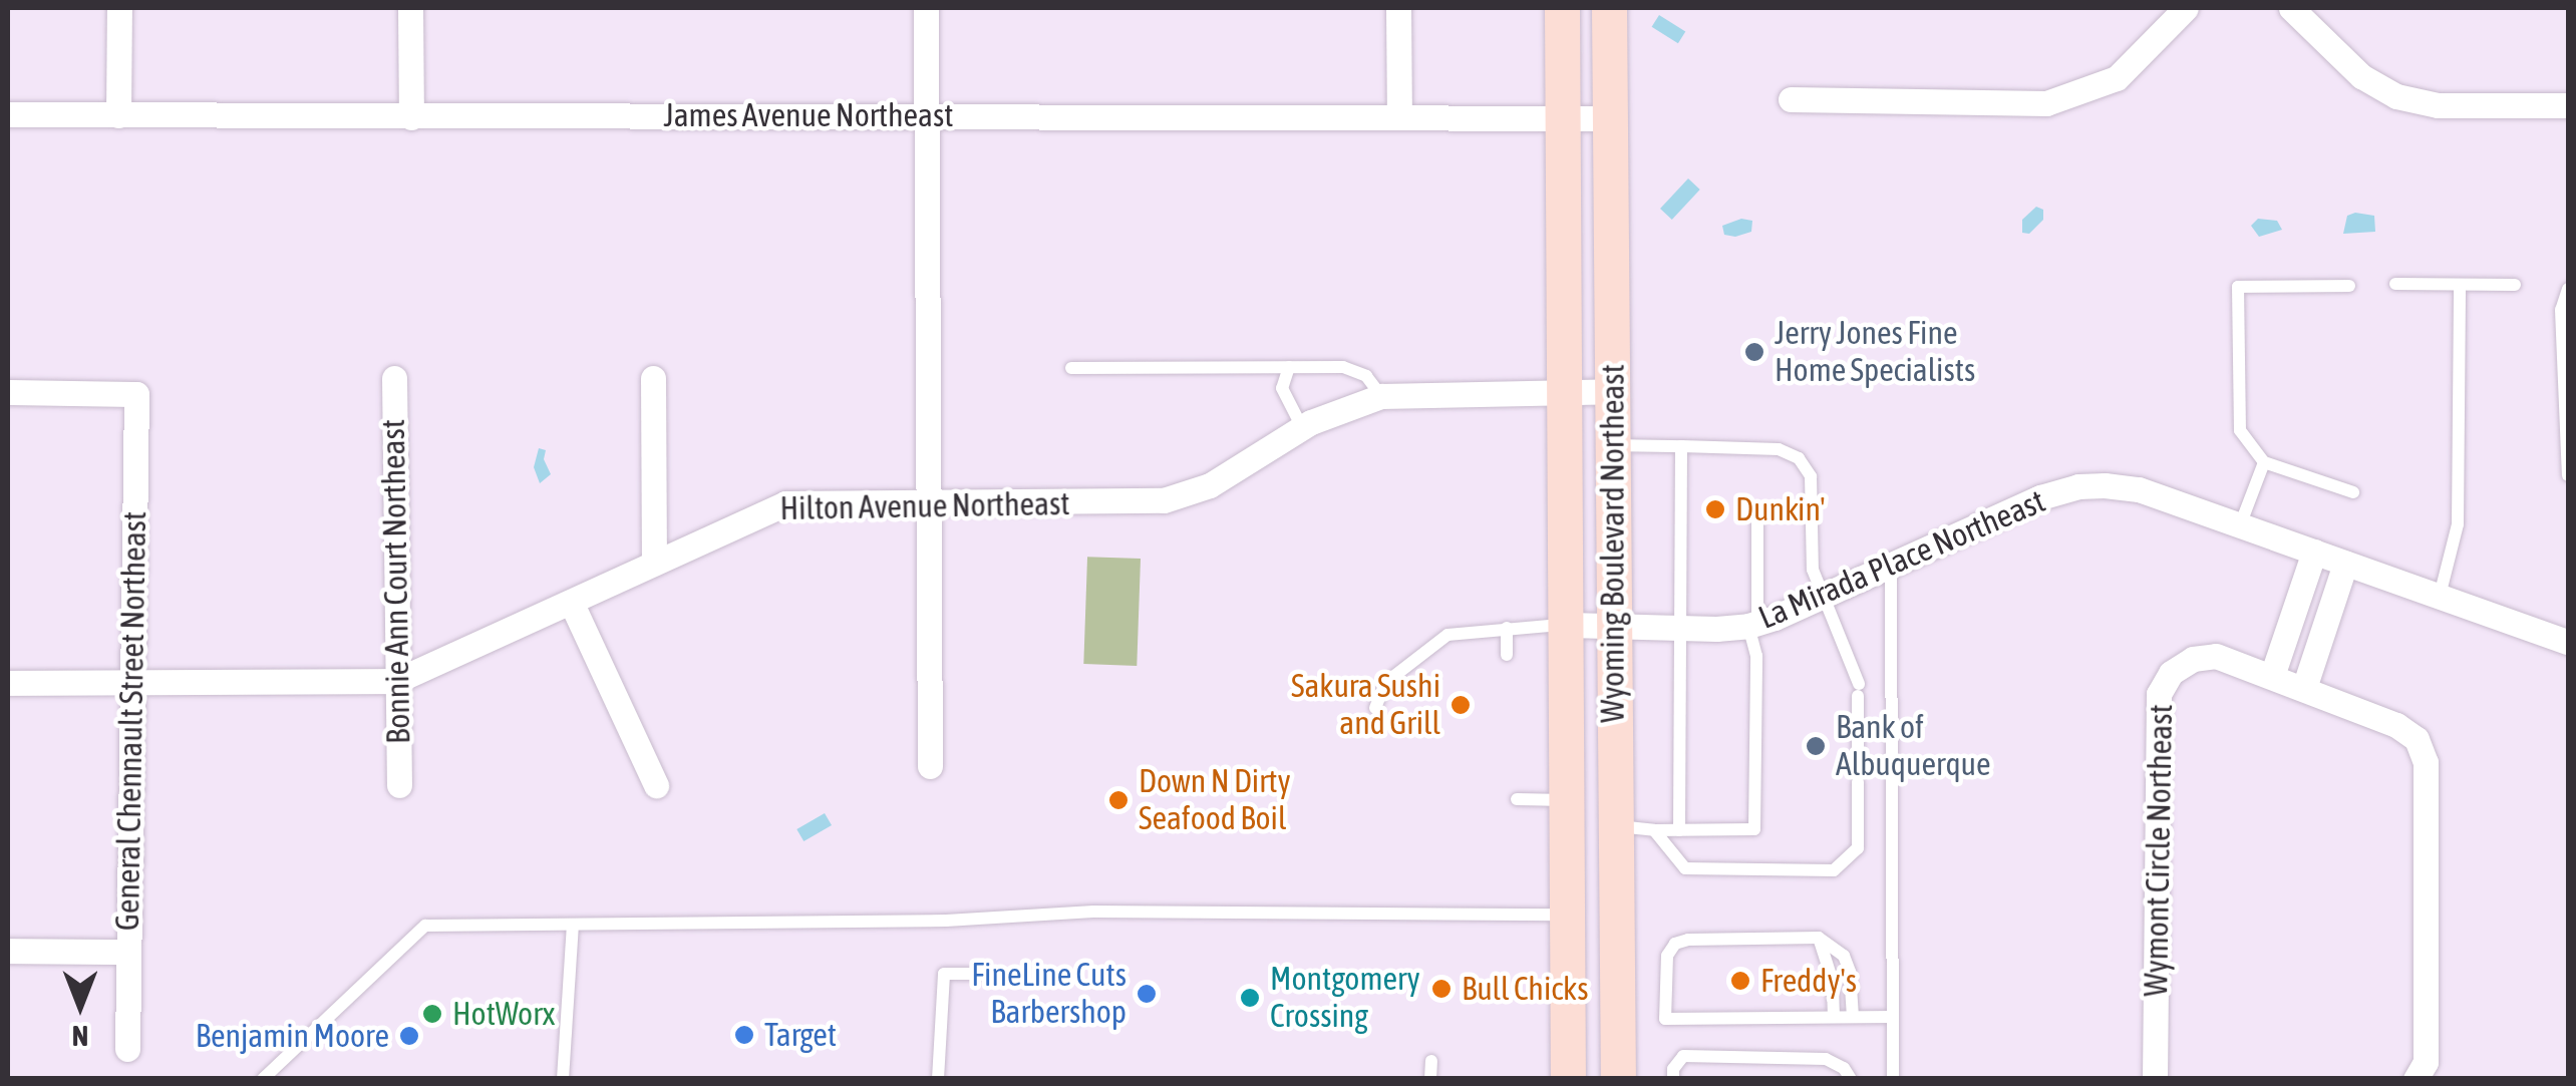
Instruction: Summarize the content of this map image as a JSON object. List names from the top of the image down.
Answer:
{
  "streets": {
    "main road": ["Wyoming Boulevard Northeast"],
    "street": [
      "James Avenue Northeast",
      "Hilton Avenue Northeast",
      "La Mirada Place Northeast",
      "Bonnie Ann Court Northeast",
      "General Chennault Street Northeast",
      "Wymont Circle Northeast"
    ]
  },
  "crossings": [
    ["James Avenue Northeast", "Wyoming Boulevard Northeast"],
    ["Hilton Avenue Northeast", "Wyoming Boulevard Northeast"],
    ["Hilton Avenue Northeast", "Bonnie Ann Court Northeast"],
    ["Hilton Avenue Northeast", "General Chennault Street Northeast"],
    ["Wyoming Boulevard Northeast", "La Mirada Place Northeast"]
  ],
  "places": [
    "Jerry Jones Fine Home Specialists",
    "Dunkin'",
    "Sakura Sushi and Grill",
    "Bank of Albuquerque",
    "Down N Dirty Seafood Boil",
    "Freddy's",
    "Bull Chicks",
    "FineLine Cuts Barbershop",
    "Montgomery Crossing",
    "HotWorx",
    "Target",
    "Benjamin Moore"
  ],
  "north": "bottom"
}
